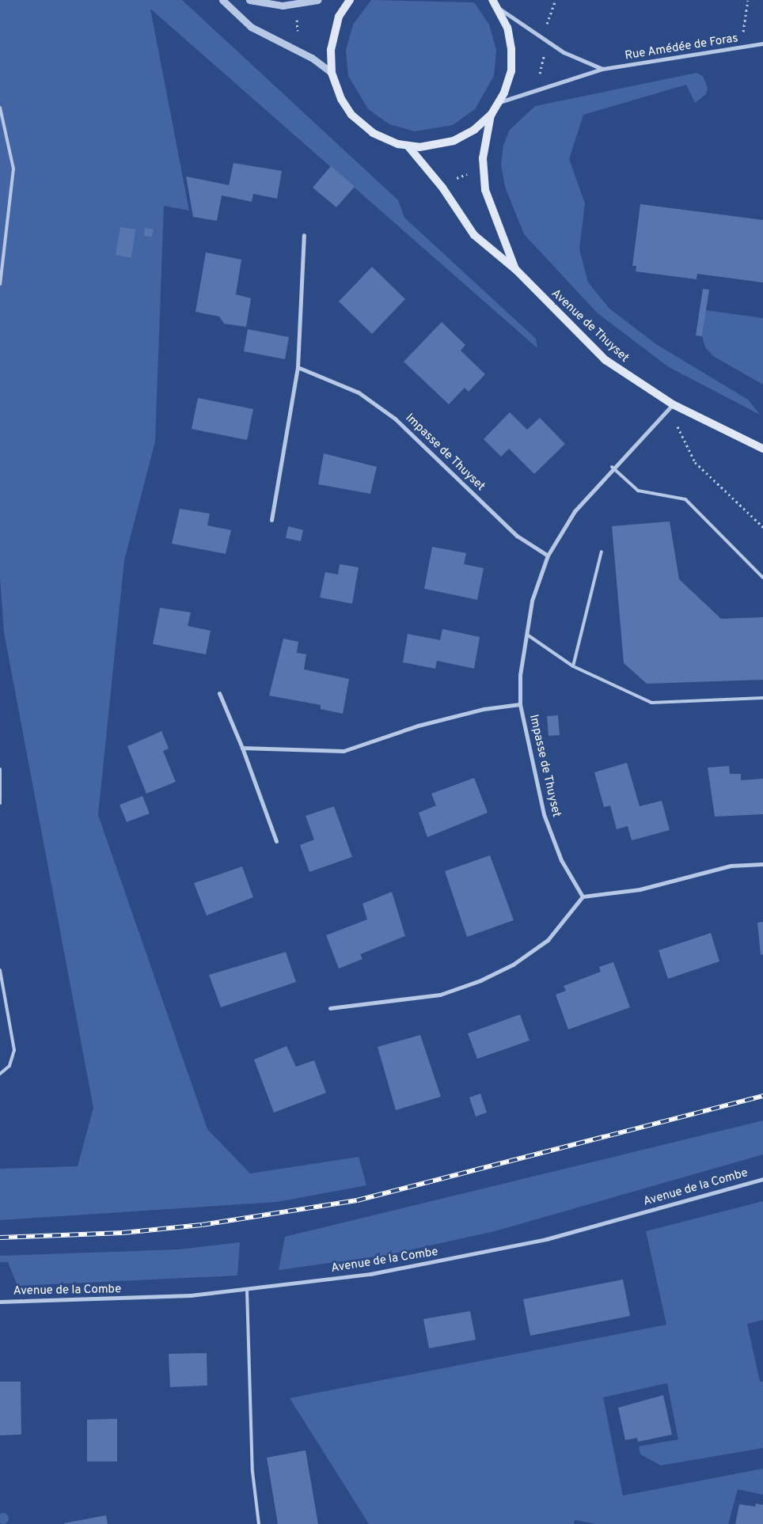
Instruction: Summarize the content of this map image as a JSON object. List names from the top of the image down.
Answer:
{
  "streets": {
    "main road": ["Avenue de Thuyset"],
    "street": ["Rue Amédée de Foras", "Impasse de Thuyset", "Avenue de la Combe"]
  },
  "crossings": [
    ["Avenue de Thuyset", "Impasse de Thuyset"]
  ]
}
